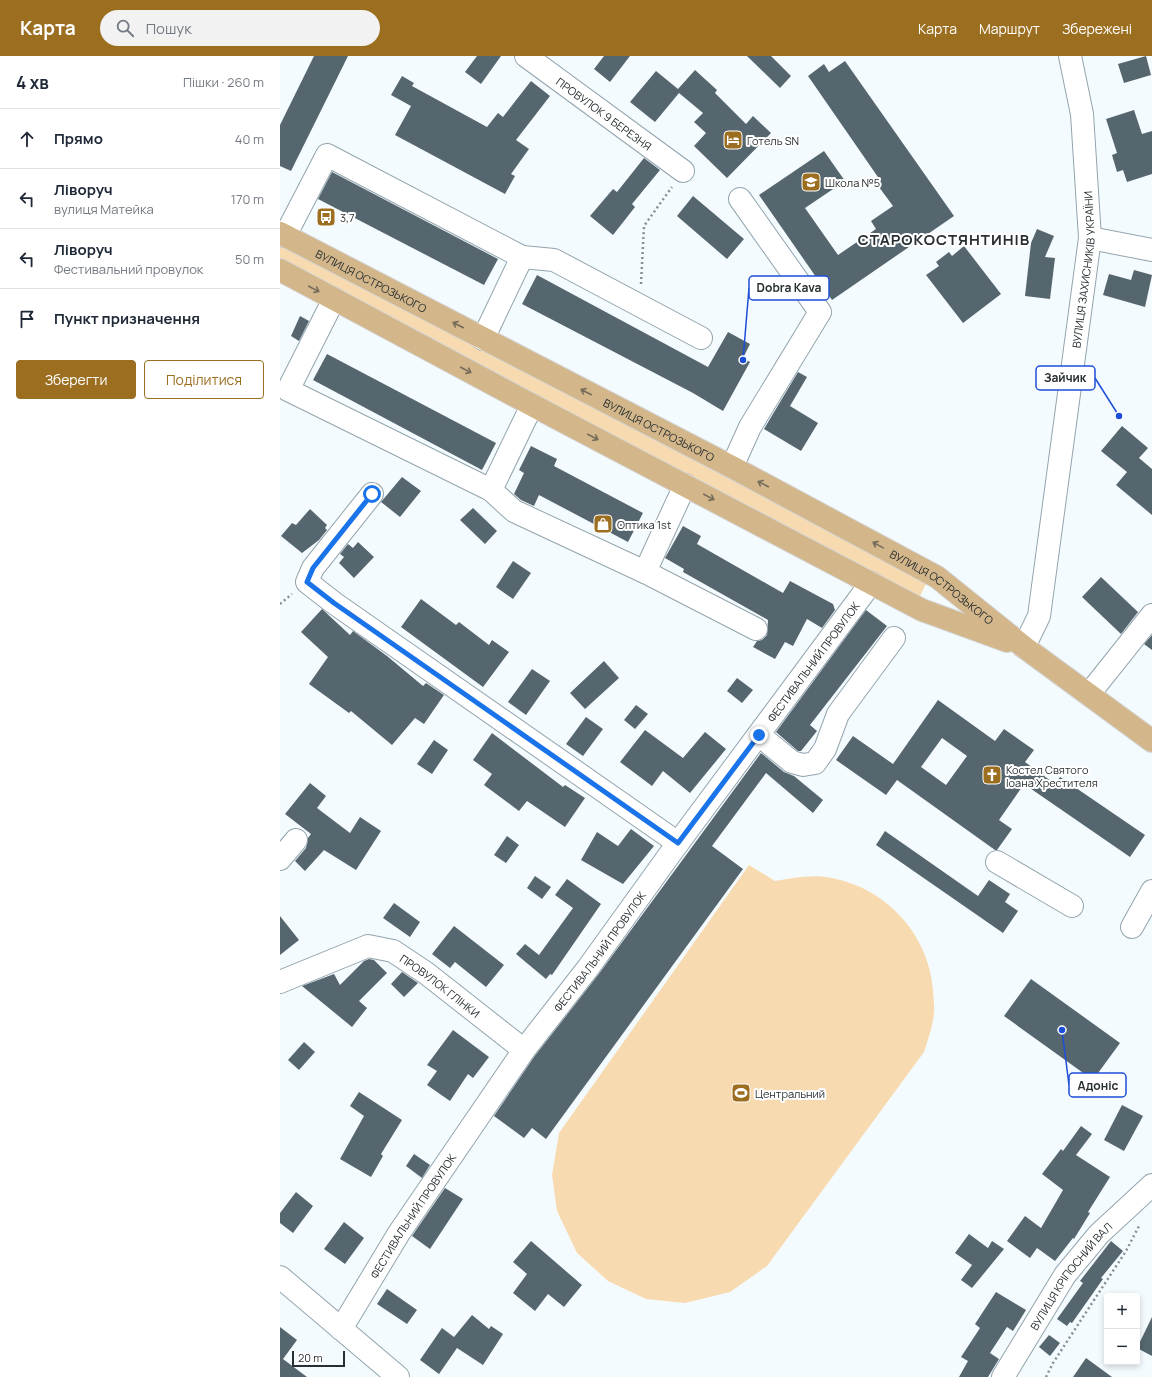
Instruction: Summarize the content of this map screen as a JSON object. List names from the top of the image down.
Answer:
{
  "streets": {
    "main road": ["ВУЛИЦЯ ОСТРОЗЬКОГО"],
    "street": [
      "ПРОВУЛОК 9 БЕРЕЗНЯ",
      "ВУЛИЦЯ ЗАХИСНИКІВ УКРАЇНИ",
      "ФЕСТИВАЛЬНИЙ ПРОВУЛОК",
      "ПРОВУЛОК ГЛІНКИ",
      "ВУЛИЦЯ КРІПОСНИЙ ВАЛ"
    ]
  },
  "crossings": [
    ["ВУЛИЦЯ ЗАХИСНИКІВ УКРАЇНИ", "ВУЛИЦЯ ОСТРОЗЬКОГО"],
    ["ВУЛИЦЯ ОСТРОЗЬКОГО", "ФЕСТИВАЛЬНИЙ ПРОВУЛОК"],
    ["ФЕСТИВАЛЬНИЙ ПРОВУЛОК", "ПРОВУЛОК ГЛІНКИ"]
  ],
  "districts": ["СТАРОКОСТЯНТИНІВ"],
  "places": {
    "hotel": ["Готель SN"],
    "school or university": ["Школа №5"],
    "bus stop": ["3,7"],
    "other": ["Dobra Kava", "Зайчик", "Адоніс"],
    "shop": ["Оптика 1st"],
    "church": ["Костел Святого Іоана Хрестителя"],
    "sports": ["Центральний"]
  },
  "scale_bar": "20 m",
  "page": {
    "header": "Карта",
    "search": "Пошук",
    "nav": ["Карта", "Маршрут", "Збережені"],
    "heading": ["4 хв", "Пішки · 260 m"],
    "list": [
      ["Прямо", "40 m"],
      ["Ліворуч", "вулиця Матейка", "170 m"],
      ["Ліворуч", "Фестивальний провулок", "50 m"],
      "Пункт призначення"
    ],
    "buttons": ["Зберегти", "Поділитися"],
    "map_buttons": ["+", "−"],
    "scale": "20 m"
  }
}
